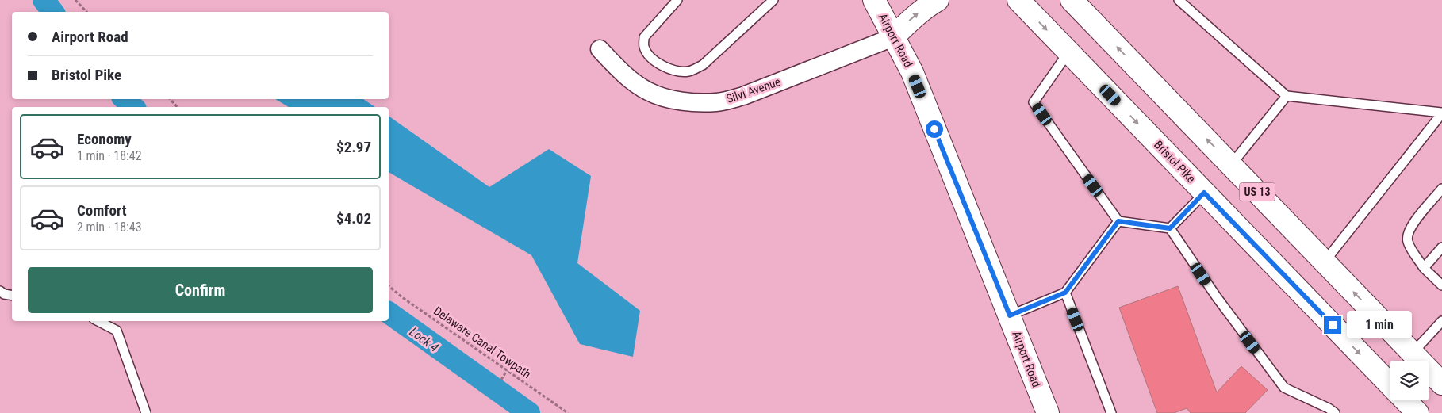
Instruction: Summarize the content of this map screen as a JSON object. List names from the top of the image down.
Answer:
{
  "streets": {
    "main road": ["Airport Road", "Bristol Pike", "US 13"],
    "street": ["Silvi Avenue"],
    "path": ["Delaware Canal Towpath"]
  },
  "crossings": [
    ["Airport Road", "Silvi Avenue"]
  ],
  "water": ["Lock 4"],
  "page": {
    "banner": ["Airport Road", "Bristol Pike"],
    "list": [
      {
        "name": "Economy",
        "note": "1 min · 18:42",
        "value": "$2.97"
      },
      {
        "name": "Comfort",
        "note": "2 min · 18:43",
        "value": "$4.02"
      }
    ],
    "buttons": "Confirm",
    "bubble": "1 min"
  }
}
